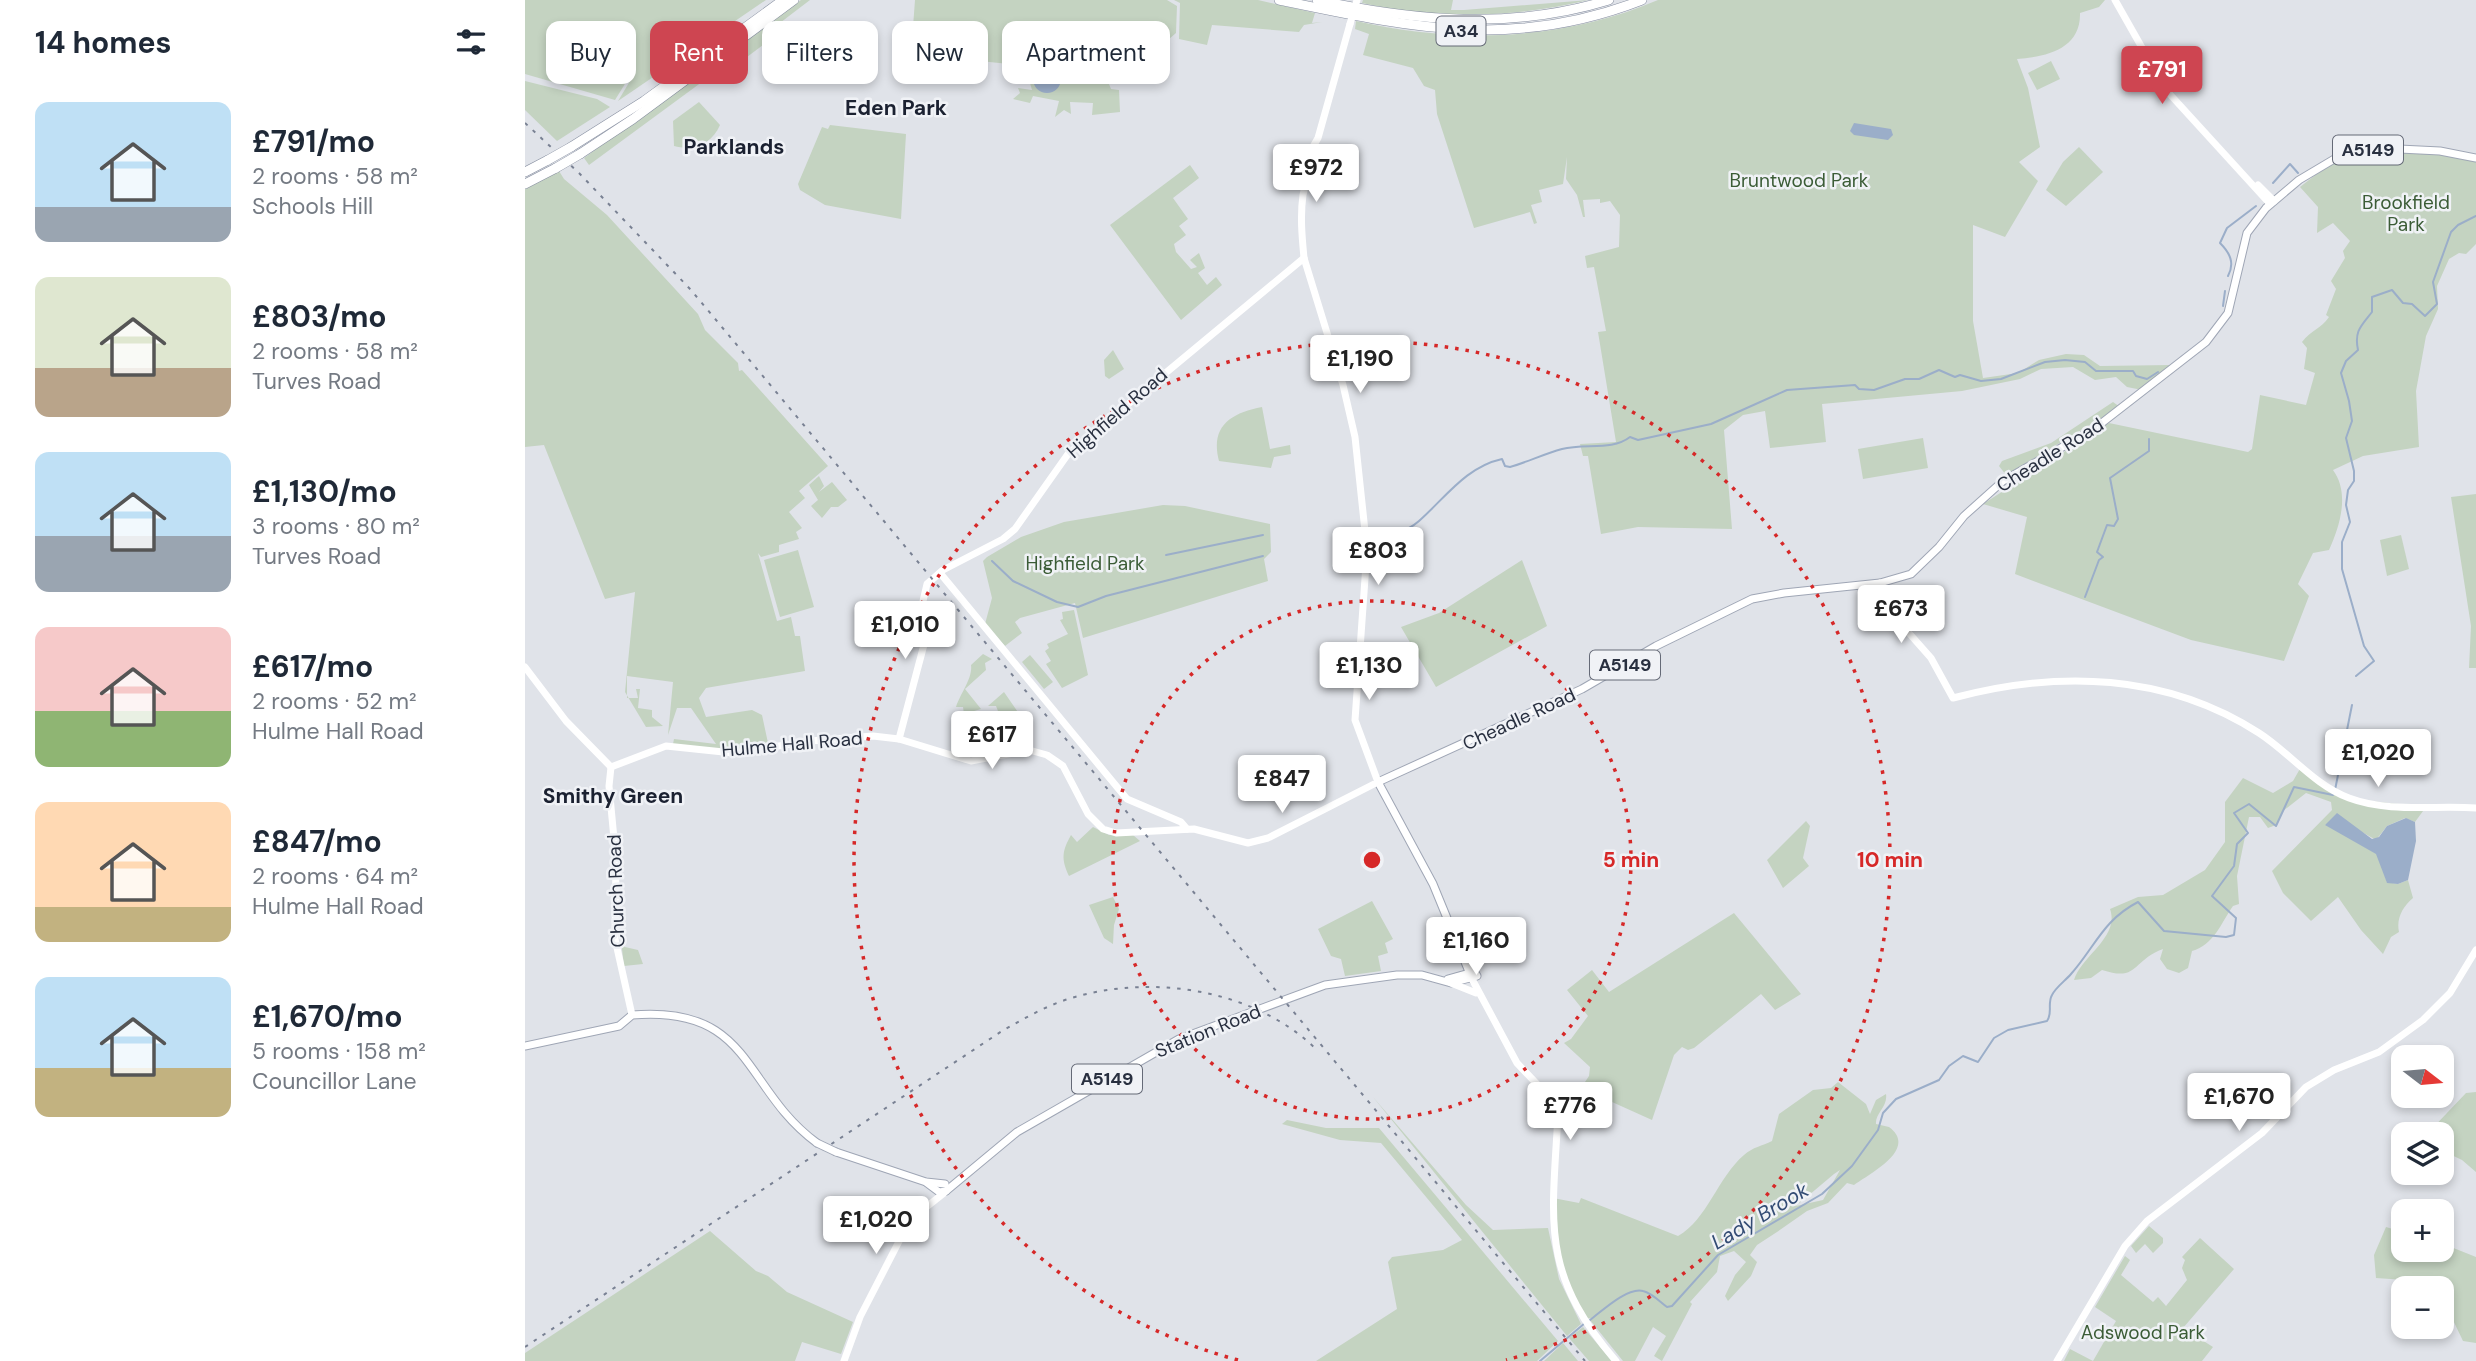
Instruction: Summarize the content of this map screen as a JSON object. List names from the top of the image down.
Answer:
{
  "streets": {
    "highway": ["A34"],
    "street": [
      "A5149",
      "Highfield Road",
      "Cheadle Road",
      "Hulme Hall Road",
      "Church Road",
      "Station Road"
    ]
  },
  "crossings": [
    ["A5149", "Cheadle Road"],
    ["A5149", "Church Road"],
    ["A5149", "Station Road"],
    ["Highfield Road", "Hulme Hall Road"],
    ["Cheadle Road", "Hulme Hall Road"],
    ["Hulme Hall Road", "Church Road"]
  ],
  "districts": ["Eden Park", "Parklands", "Smithy Green"],
  "water": ["Lady Brook"],
  "parks": [
    "Bruntwood Park",
    "Brookfield Park",
    "Highfield Park",
    "Adswood Park"
  ],
  "north": "right",
  "page": {
    "heading": "14 homes",
    "chip": [
      "Buy",
      "Rent",
      "Filters",
      "New",
      "Apartment"
    ],
    "price": [
      "£791",
      "£972",
      "£1,190",
      "£803",
      "£673",
      "£1,010",
      "£1,130",
      "£617",
      "£1,020",
      "£847",
      "£1,160",
      "£1,670",
      "£776",
      "£1,020"
    ],
    "list": [
      {
        "name": "£791/mo",
        "note": "2 rooms · 58 m² · Schools Hill"
      },
      {
        "name": "£803/mo",
        "note": "2 rooms · 58 m² · Turves Road"
      },
      {
        "name": "£1,130/mo",
        "note": "3 rooms · 80 m² · Turves Road"
      },
      {
        "name": "£617/mo",
        "note": "2 rooms · 52 m² · Hulme Hall Road"
      },
      {
        "name": "£847/mo",
        "note": "2 rooms · 64 m² · Hulme Hall Road"
      },
      {
        "name": "£1,670/mo",
        "note": "5 rooms · 158 m² · Councillor Lane"
      }
    ],
    "map_buttons": ["+", "−"]
  },
  "rings": ["5 min", "10 min"]
}
